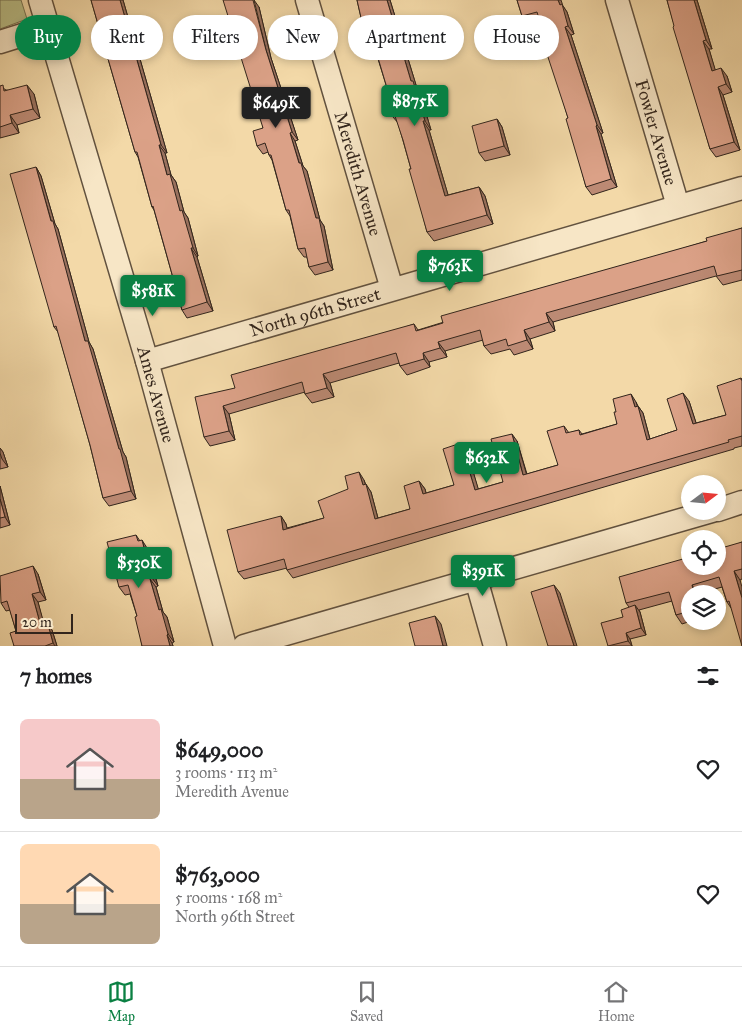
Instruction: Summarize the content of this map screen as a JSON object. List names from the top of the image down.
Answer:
{
  "streets": {
    "street": [
      "Fowler Avenue",
      "Meredith Avenue",
      "North 96th Street",
      "Ames Avenue"
    ]
  },
  "crossings": [
    ["Fowler Avenue", "North 96th Street"],
    ["Meredith Avenue", "North 96th Street"],
    ["North 96th Street", "Ames Avenue"]
  ],
  "scale_bar": "20 m",
  "north": "right",
  "page": {
    "chip": [
      "Buy",
      "Rent",
      "Filters",
      "New",
      "Apartment",
      "House"
    ],
    "price": [
      "$875K",
      "$649K",
      "$763K",
      "$581K",
      "$632K",
      "$530K",
      "$391K"
    ],
    "scale": "20 m",
    "heading": "7 homes",
    "list": [
      {
        "name": "$649,000",
        "note": "3 rooms · 113 m² · Meredith Avenue"
      },
      {
        "name": "$763,000",
        "note": "5 rooms · 168 m² · North 96th Street"
      }
    ],
    "tabs": ["Map", "Saved", "Home"]
  }
}
